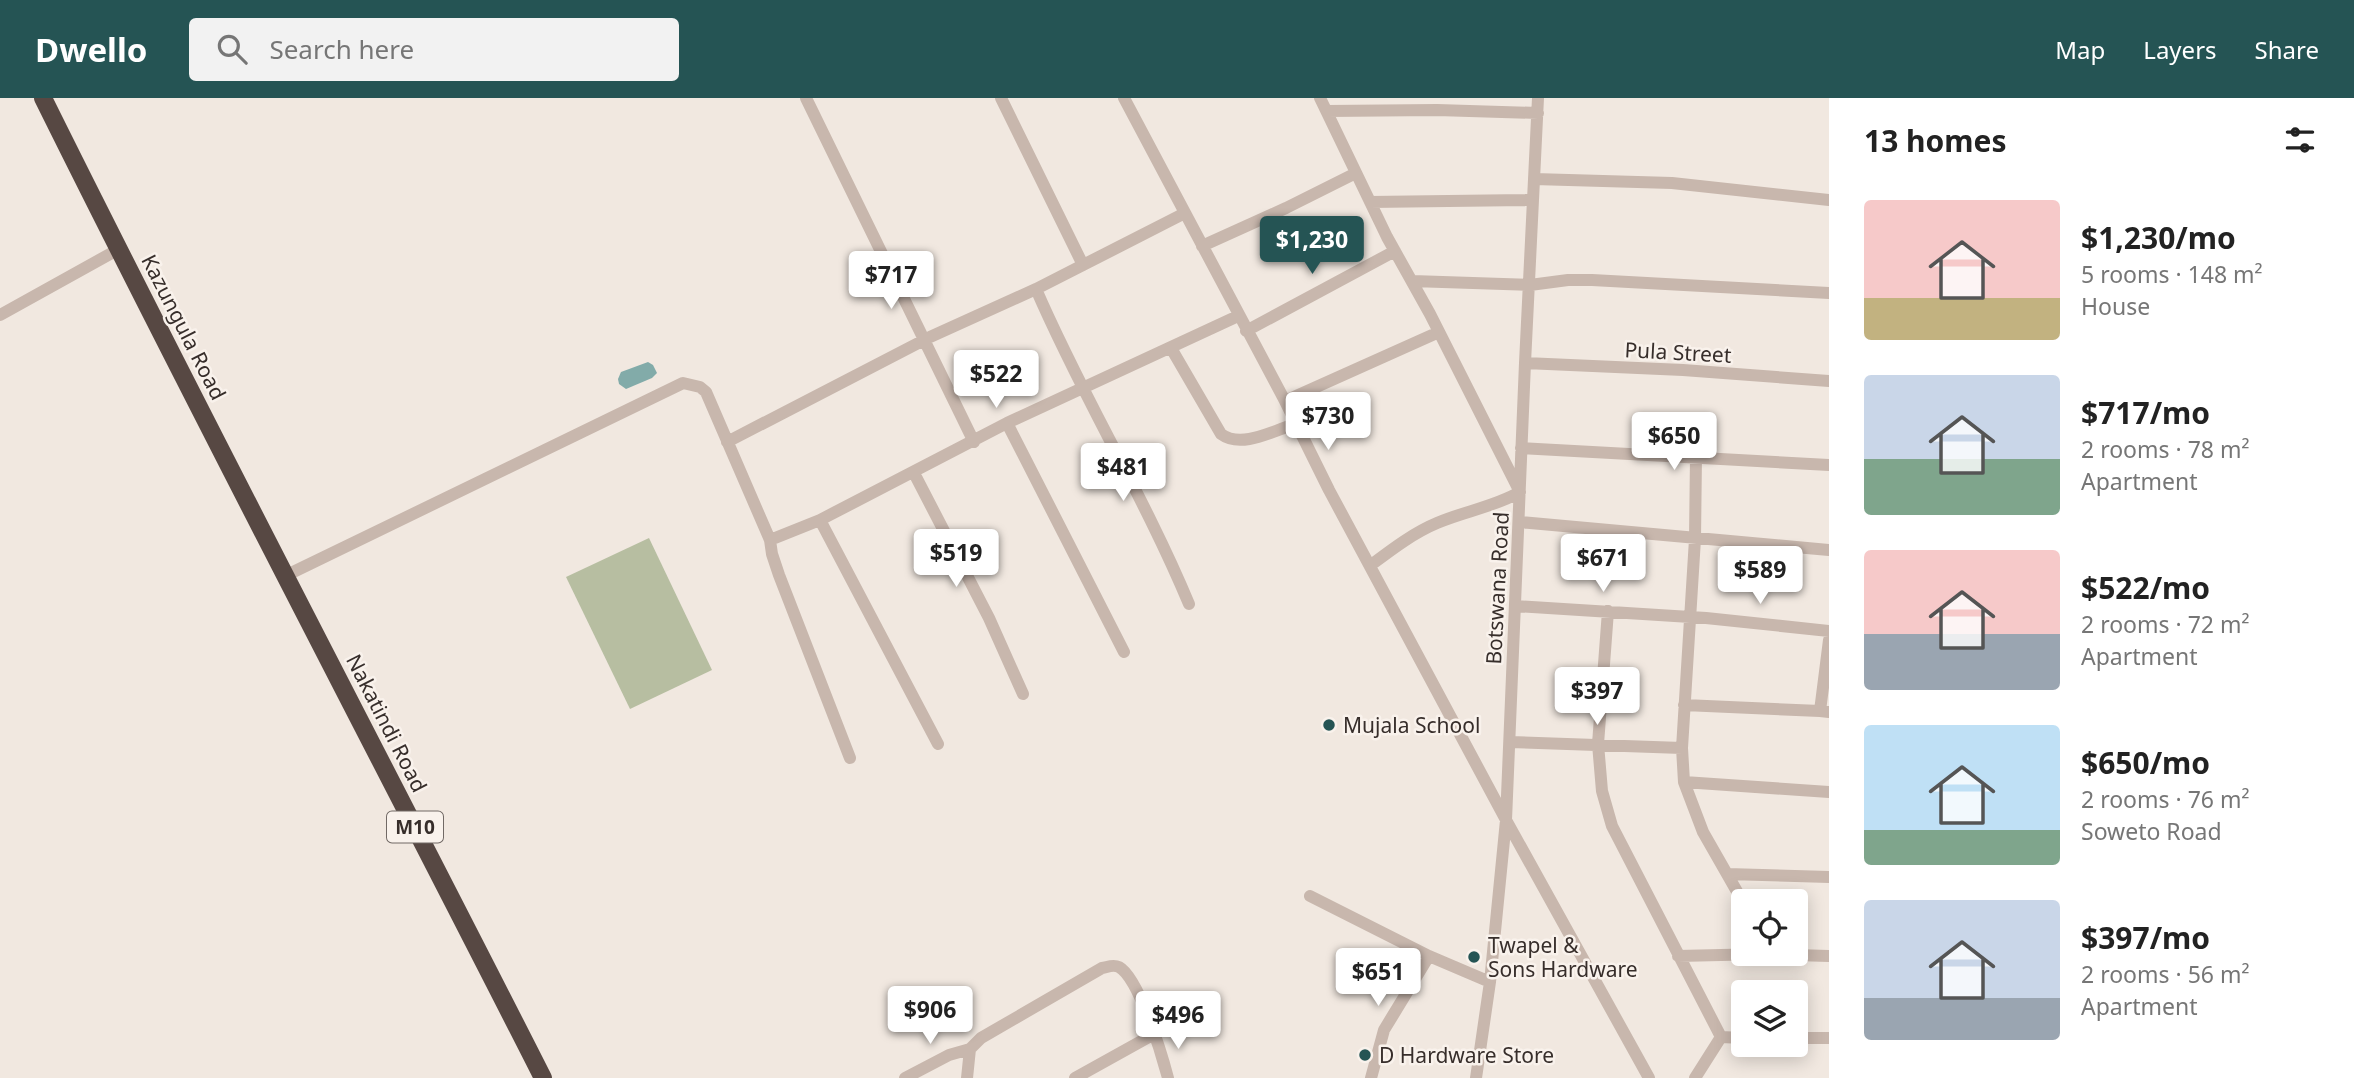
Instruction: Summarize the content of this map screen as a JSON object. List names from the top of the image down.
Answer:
{
  "streets": {
    "highway": ["Kazungula Road", "Nakatindi Road", "M10"],
    "street": ["Pula Street", "Botswana Road"]
  },
  "crossings": [
    ["Kazungula Road", "Nakatindi Road"],
    ["Pula Street", "Botswana Road"]
  ],
  "places": ["Mujala School", "Twapel & Sons Hardware", "D Hardware Store"],
  "page": {
    "header": "Dwello",
    "search": "Search here",
    "nav": ["Map", "Layers", "Share"],
    "heading": "13 homes",
    "list": [
      {
        "name": "$1,230/mo",
        "note": "5 rooms · 148 m² · House"
      },
      {
        "name": "$717/mo",
        "note": "2 rooms · 78 m² · Apartment"
      },
      {
        "name": "$522/mo",
        "note": "2 rooms · 72 m² · Apartment"
      },
      {
        "name": "$650/mo",
        "note": "2 rooms · 76 m² · Soweto Road"
      },
      {
        "name": "$397/mo",
        "note": "2 rooms · 56 m² · Apartment"
      }
    ],
    "price": [
      "$1,230",
      "$717",
      "$522",
      "$730",
      "$650",
      "$481",
      "$519",
      "$671",
      "$589",
      "$397",
      "$651",
      "$906",
      "$496"
    ]
  }
}
